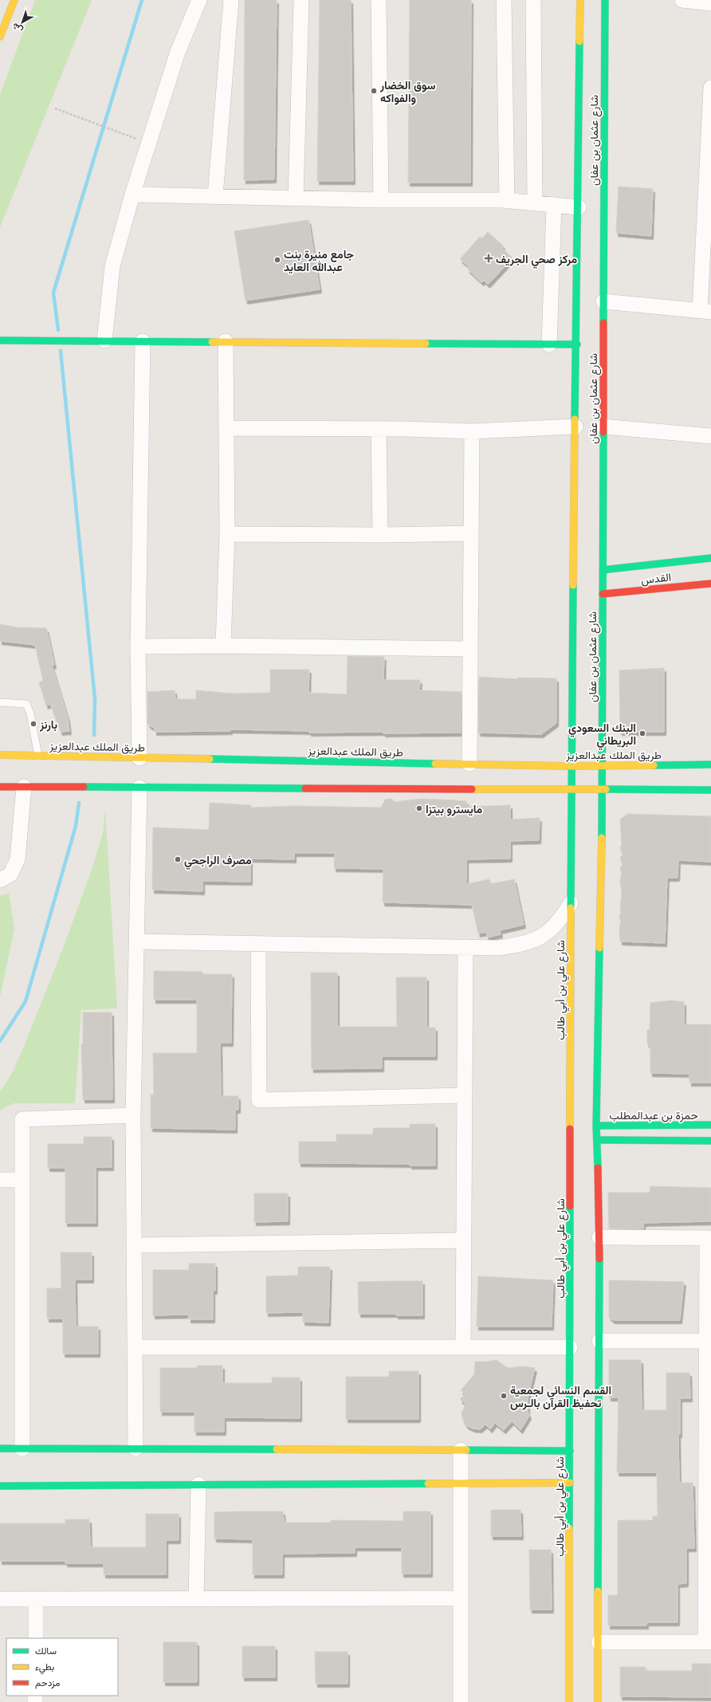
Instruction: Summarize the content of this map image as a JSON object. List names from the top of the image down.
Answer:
{
  "streets": {
    "main road": [
      "شارع عثمان بن عفان",
      "القدس",
      "طريق الملك عبدالعزيز",
      "شارع علي بن أبي طالب",
      "حمزة بن عبدالمطلب"
    ]
  },
  "crossings": [
    ["شارع عثمان بن عفان", "القدس"],
    ["شارع عثمان بن عفان", "طريق الملك عبدالعزيز"],
    ["شارع عثمان بن عفان", "شارع علي بن أبي طالب"],
    ["شارع عثمان بن عفان", "حمزة بن عبدالمطلب"]
  ],
  "places": {
    "other": [
      "سوق الخضار والفواكه",
      "جامع منيرة بنت عبدالله العايد",
      "بارنز",
      "البنك السعودي البريطاني",
      "مايسترو بيتزا",
      "مصرف الراجحي",
      "القسم النسائي لجمعية تحفيظ القرآن بالـرس"
    ],
    "health": ["مركز صحي الجريف"]
  },
  "legend": ["سالك", "بطيء", "مزدحم"],
  "north": "bottom left"
}
